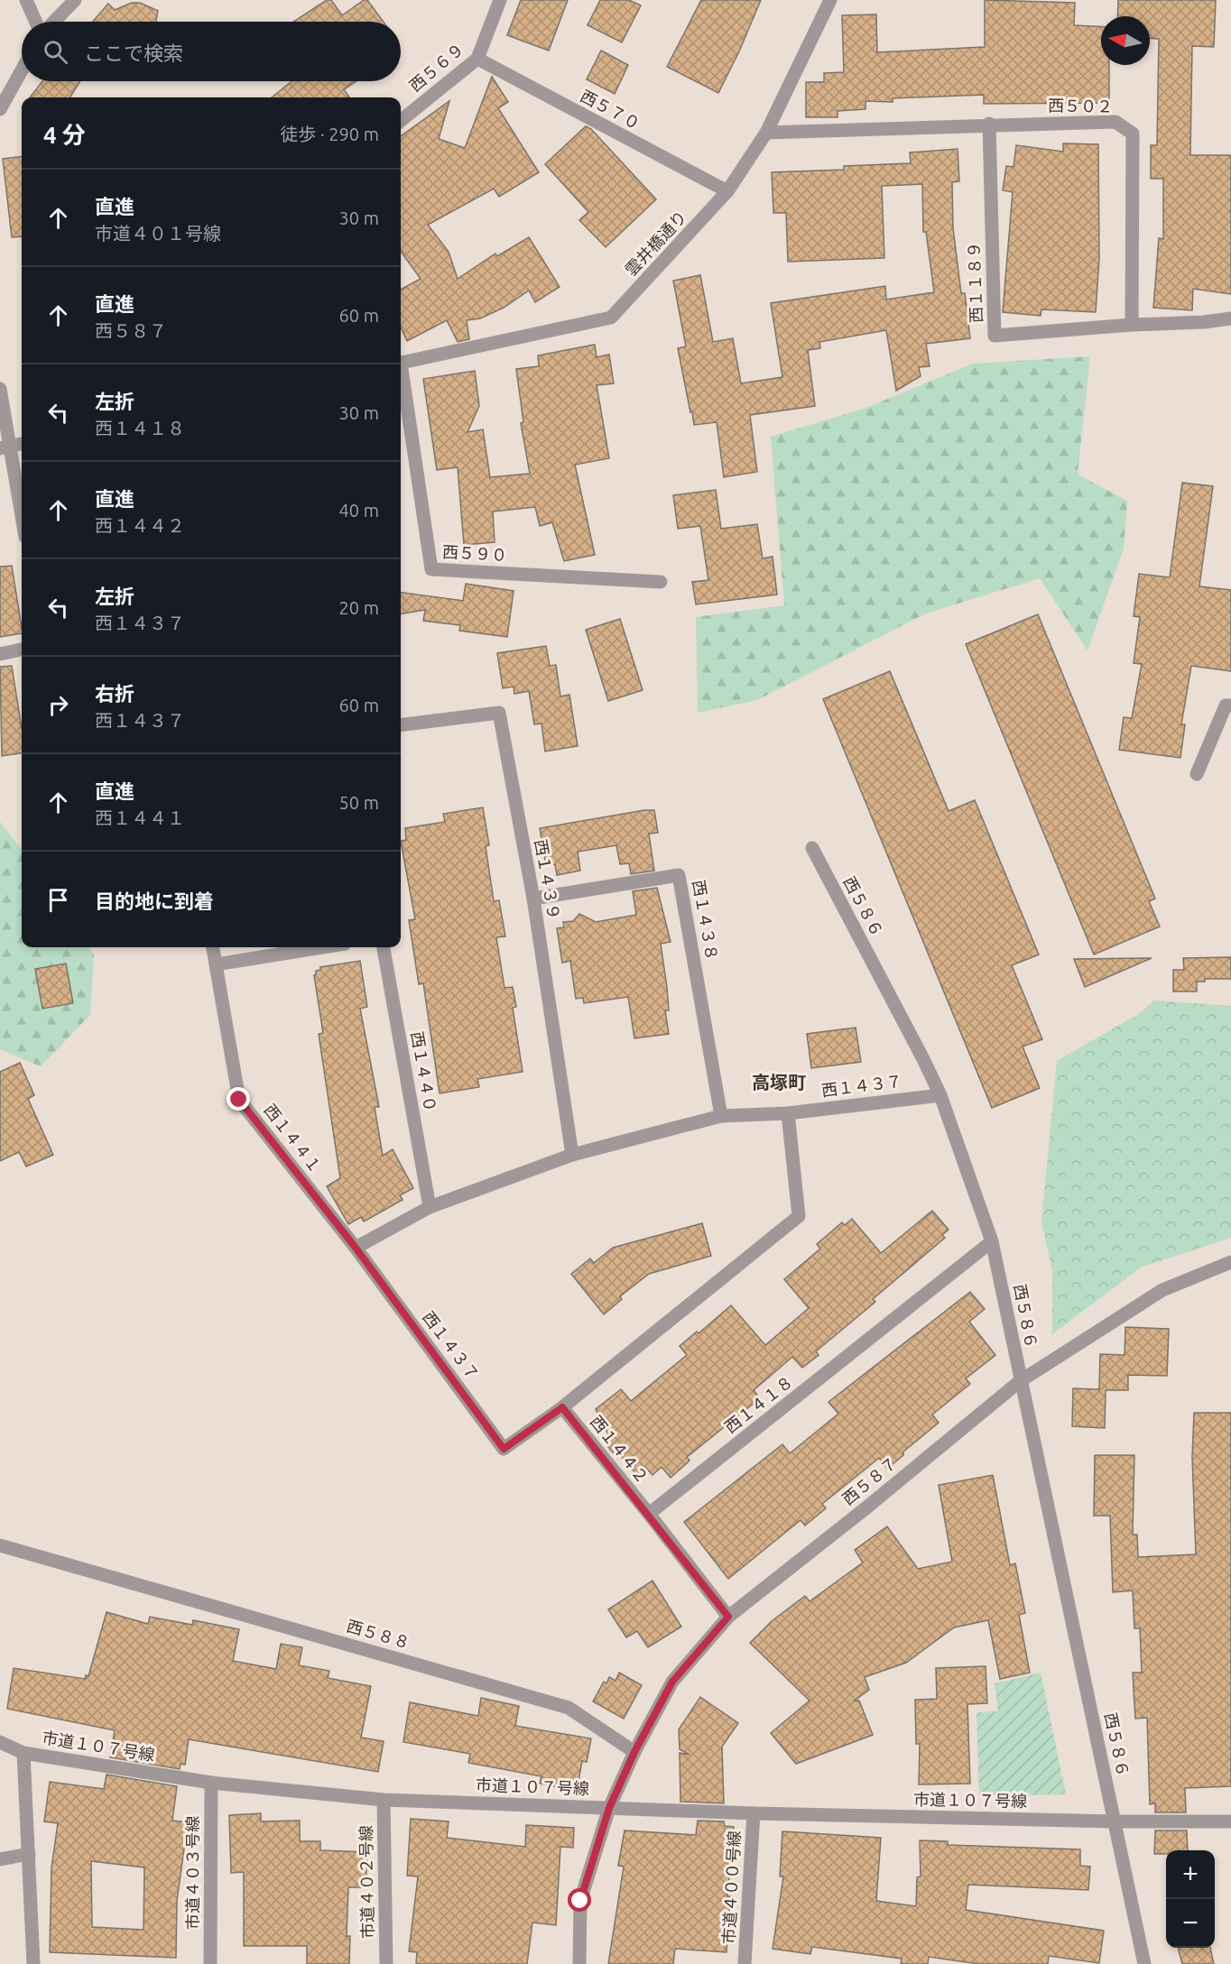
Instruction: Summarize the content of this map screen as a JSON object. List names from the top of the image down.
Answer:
{
  "streets": {
    "street": [
      "西５６９",
      "西５０２",
      "西５７０",
      "雲井橋通り",
      "西１１８９",
      "西５９０",
      "西１４３９",
      "西５８６",
      "西１４３８",
      "西１４４０",
      "西１４３７",
      "西１４４１",
      "西１４１８",
      "西１４４２",
      "西５８７",
      "西５８８",
      "市道１０７号線",
      "市道４０３号線",
      "市道４０２号線",
      "市道４００号線"
    ]
  },
  "crossings": [
    ["西５６９", "西５７０"],
    ["西５０２", "雲井橋通り"],
    ["西５０２", "西１１８９"],
    ["西５７０", "雲井橋通り"],
    ["西１４３９", "西１４３８"],
    ["西１４３９", "西１４３７"],
    ["西５８６", "西１４３７"],
    ["西５８６", "西１４１８"],
    ["西５８６", "西５８７"],
    ["西５８６", "市道１０７号線"],
    ["西１４３８", "西１４３７"],
    ["西１４４０", "西１４３７"],
    ["西１４３７", "西１４４１"],
    ["西１４３７", "西１４４２"],
    ["西１４１８", "西１４４２"],
    ["西５８７", "西５８８"],
    ["西５８７", "市道１０７号線"],
    ["市道１０７号線", "市道４０３号線"],
    ["市道１０７号線", "市道４０２号線"],
    ["市道１０７号線", "市道４００号線"]
  ],
  "districts": ["高塚町"],
  "north": "left",
  "page": {
    "search": "ここで検索",
    "heading": ["4 分", "徒歩 · 290 m"],
    "list": [
      ["直進", "市道４０１号線", "30 m"],
      ["直進", "西５８７", "60 m"],
      ["左折", "西１４１８", "30 m"],
      ["直進", "西１４４２", "40 m"],
      ["左折", "西１４３７", "20 m"],
      ["右折", "西１４３７", "60 m"],
      ["直進", "西１４４１", "50 m"],
      "目的地に到着"
    ],
    "map_buttons": ["+", "−"]
  }
}
